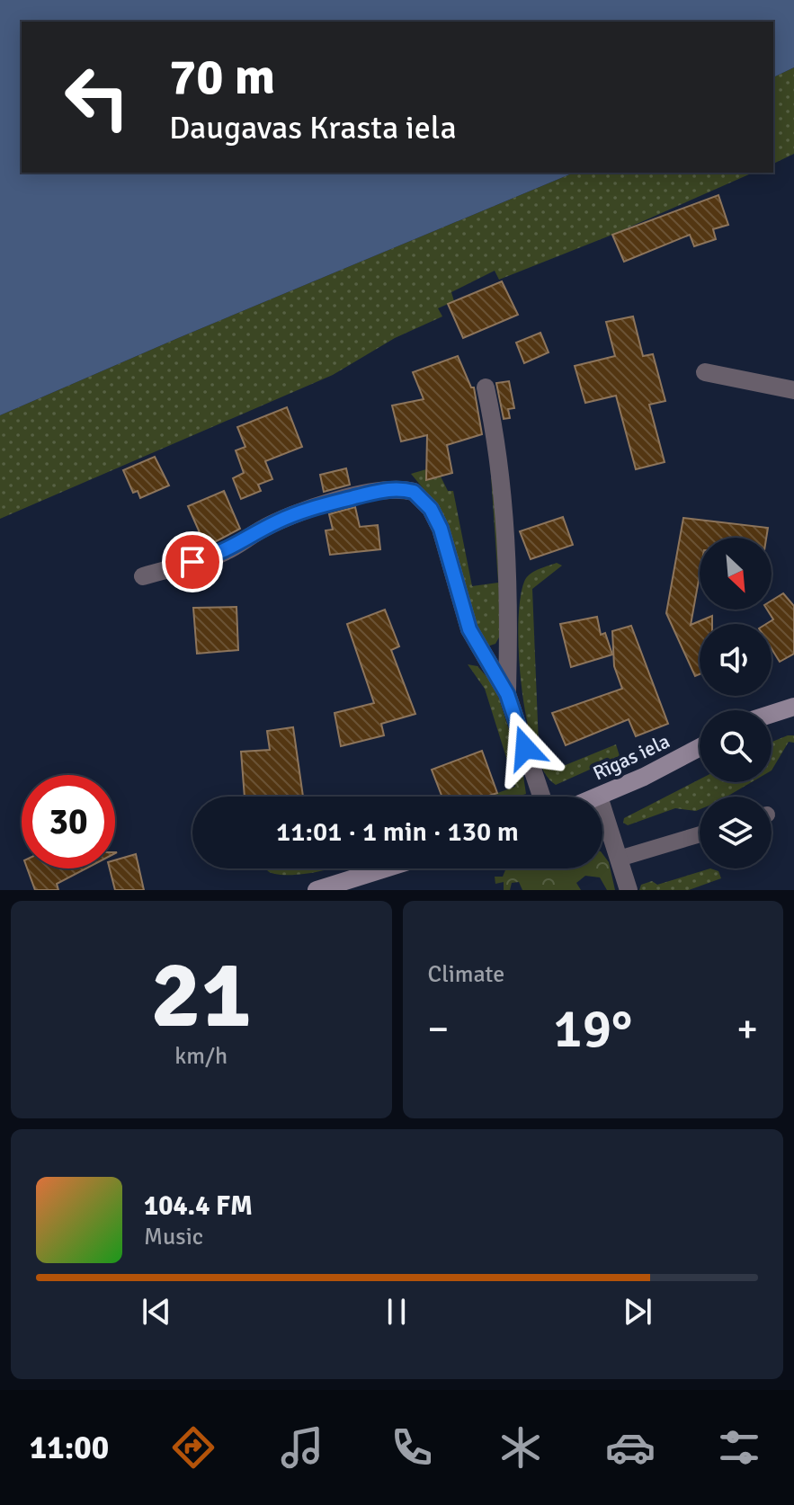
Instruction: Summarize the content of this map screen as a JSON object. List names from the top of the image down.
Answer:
{
  "streets": {
    "main road": ["Rīgas iela"]
  },
  "north": "bottom right",
  "page": {
    "turn": ["70 m", "Daugavas Krasta iela"],
    "limit": "30",
    "trip": "11:01 · 1 min · 130 m",
    "tile": [
      ["21", "km/h"],
      "Climate"
    ],
    "heat": ["−", "19°", "+"],
    "song": ["104.4 FM", "Music"],
    "tabs": "11:00"
  }
}
